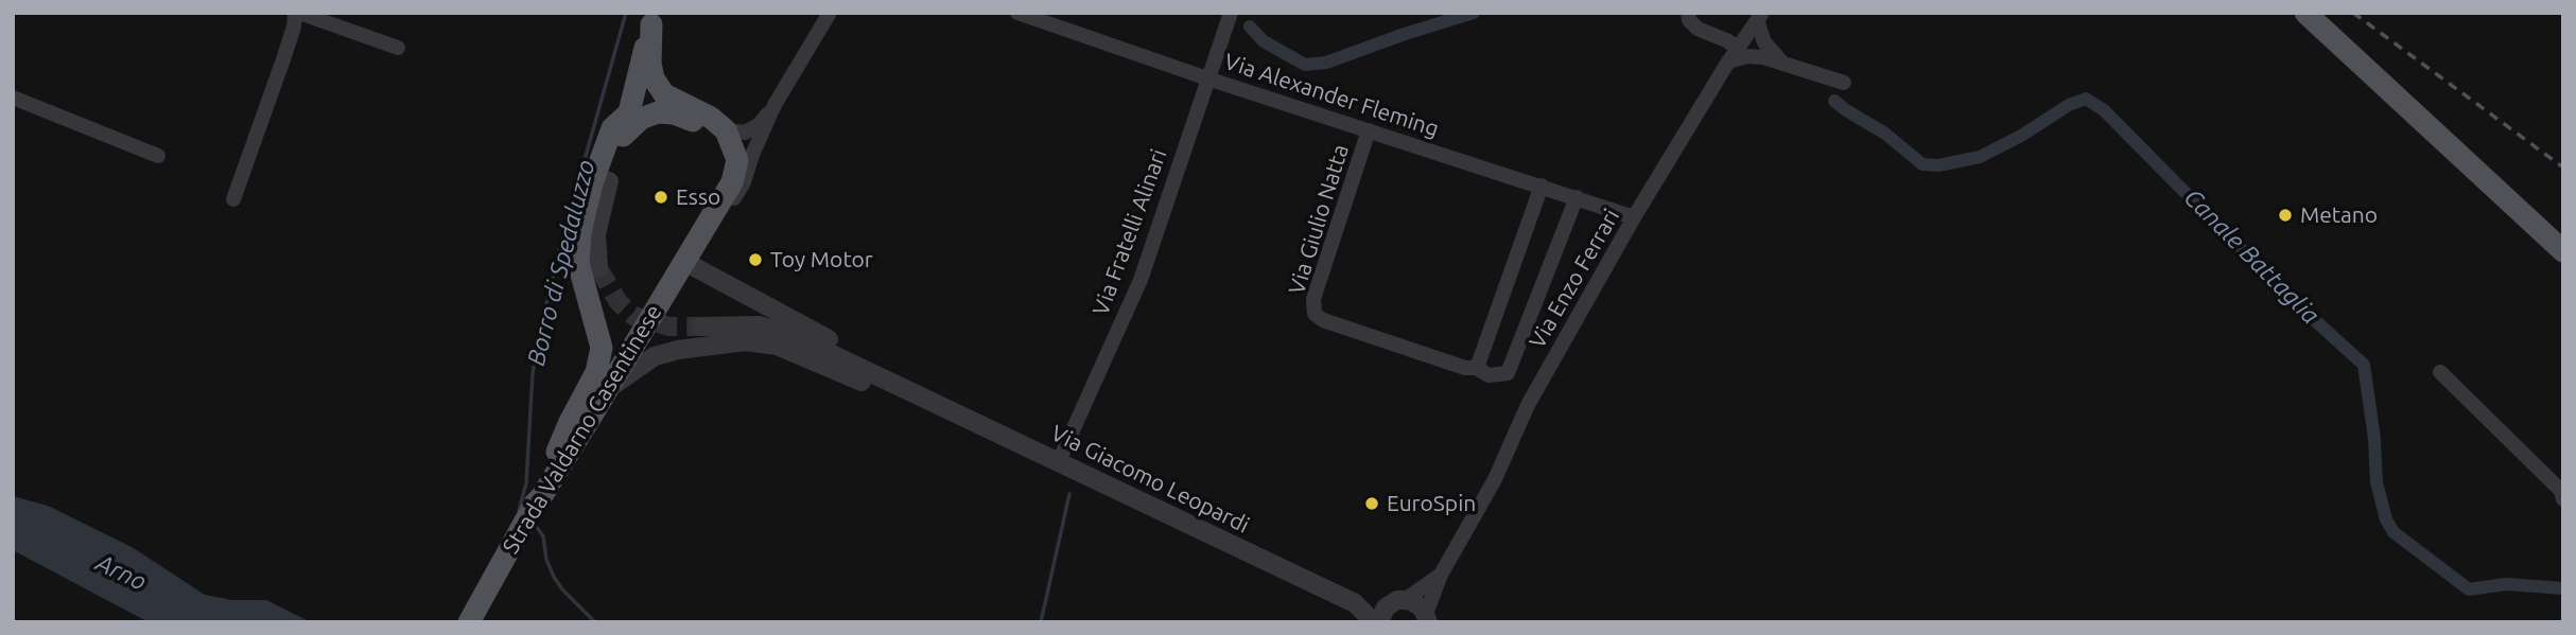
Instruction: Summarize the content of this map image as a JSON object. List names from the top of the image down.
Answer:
{
  "streets": {
    "main road": ["Strada Valdarno Casentinese"],
    "street": [
      "Via Alexander Fleming",
      "Via Giulio Natta",
      "Via Fratelli Alinari",
      "Via Enzo Ferrari",
      "Via Giacomo Leopardi"
    ]
  },
  "crossings": [
    ["Via Alexander Fleming", "Via Giulio Natta"],
    ["Via Alexander Fleming", "Via Fratelli Alinari"],
    ["Via Alexander Fleming", "Via Enzo Ferrari"],
    ["Via Fratelli Alinari", "Via Giacomo Leopardi"],
    ["Strada Valdarno Casentinese", "Via Giacomo Leopardi"]
  ],
  "water": ["Canale Battaglia", "Borro di Spedaluzzo", "Arno"],
  "places": [
    "Esso",
    "Metano",
    "Toy Motor",
    "EuroSpin"
  ]
}
